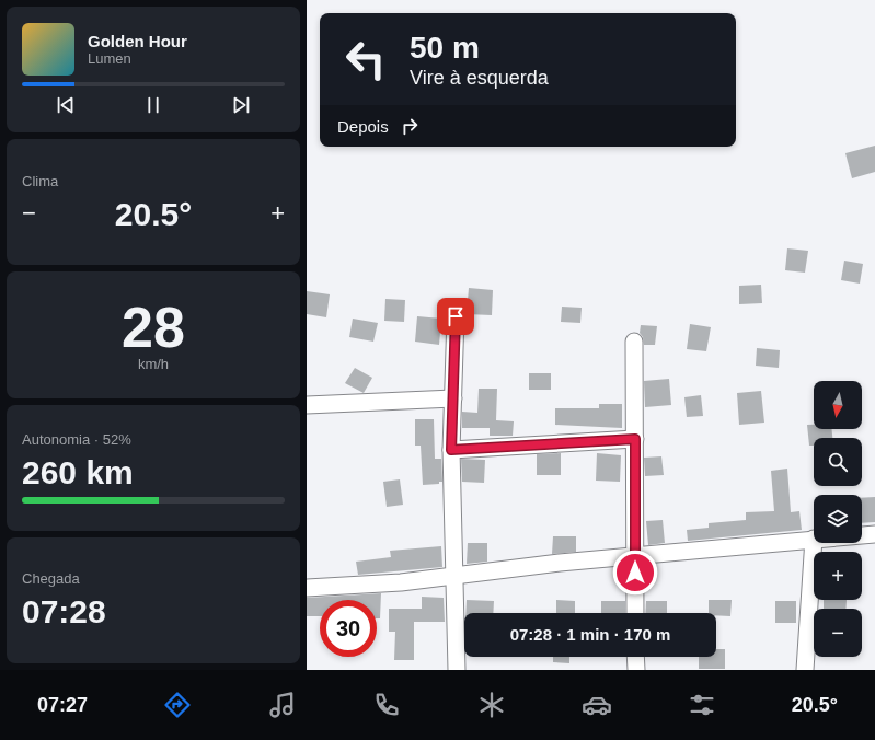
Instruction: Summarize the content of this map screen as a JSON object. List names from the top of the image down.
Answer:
{
  "north": "bottom",
  "page": {
    "turn": ["50 m", "Vire à esquerda"],
    "song": ["Golden Hour", "Lumen"],
    "then": "Depois",
    "tile": [
      "Clima",
      ["28", "km/h"],
      ["Autonomia · 52%", "260 km"],
      ["Chegada", "07:28"]
    ],
    "heat": ["−", "20.5°", "+"],
    "map_buttons": ["+", "−"],
    "limit": "30",
    "trip": "07:28 · 1 min · 170 m",
    "tabs": ["07:27", "20.5°"]
  }
}
